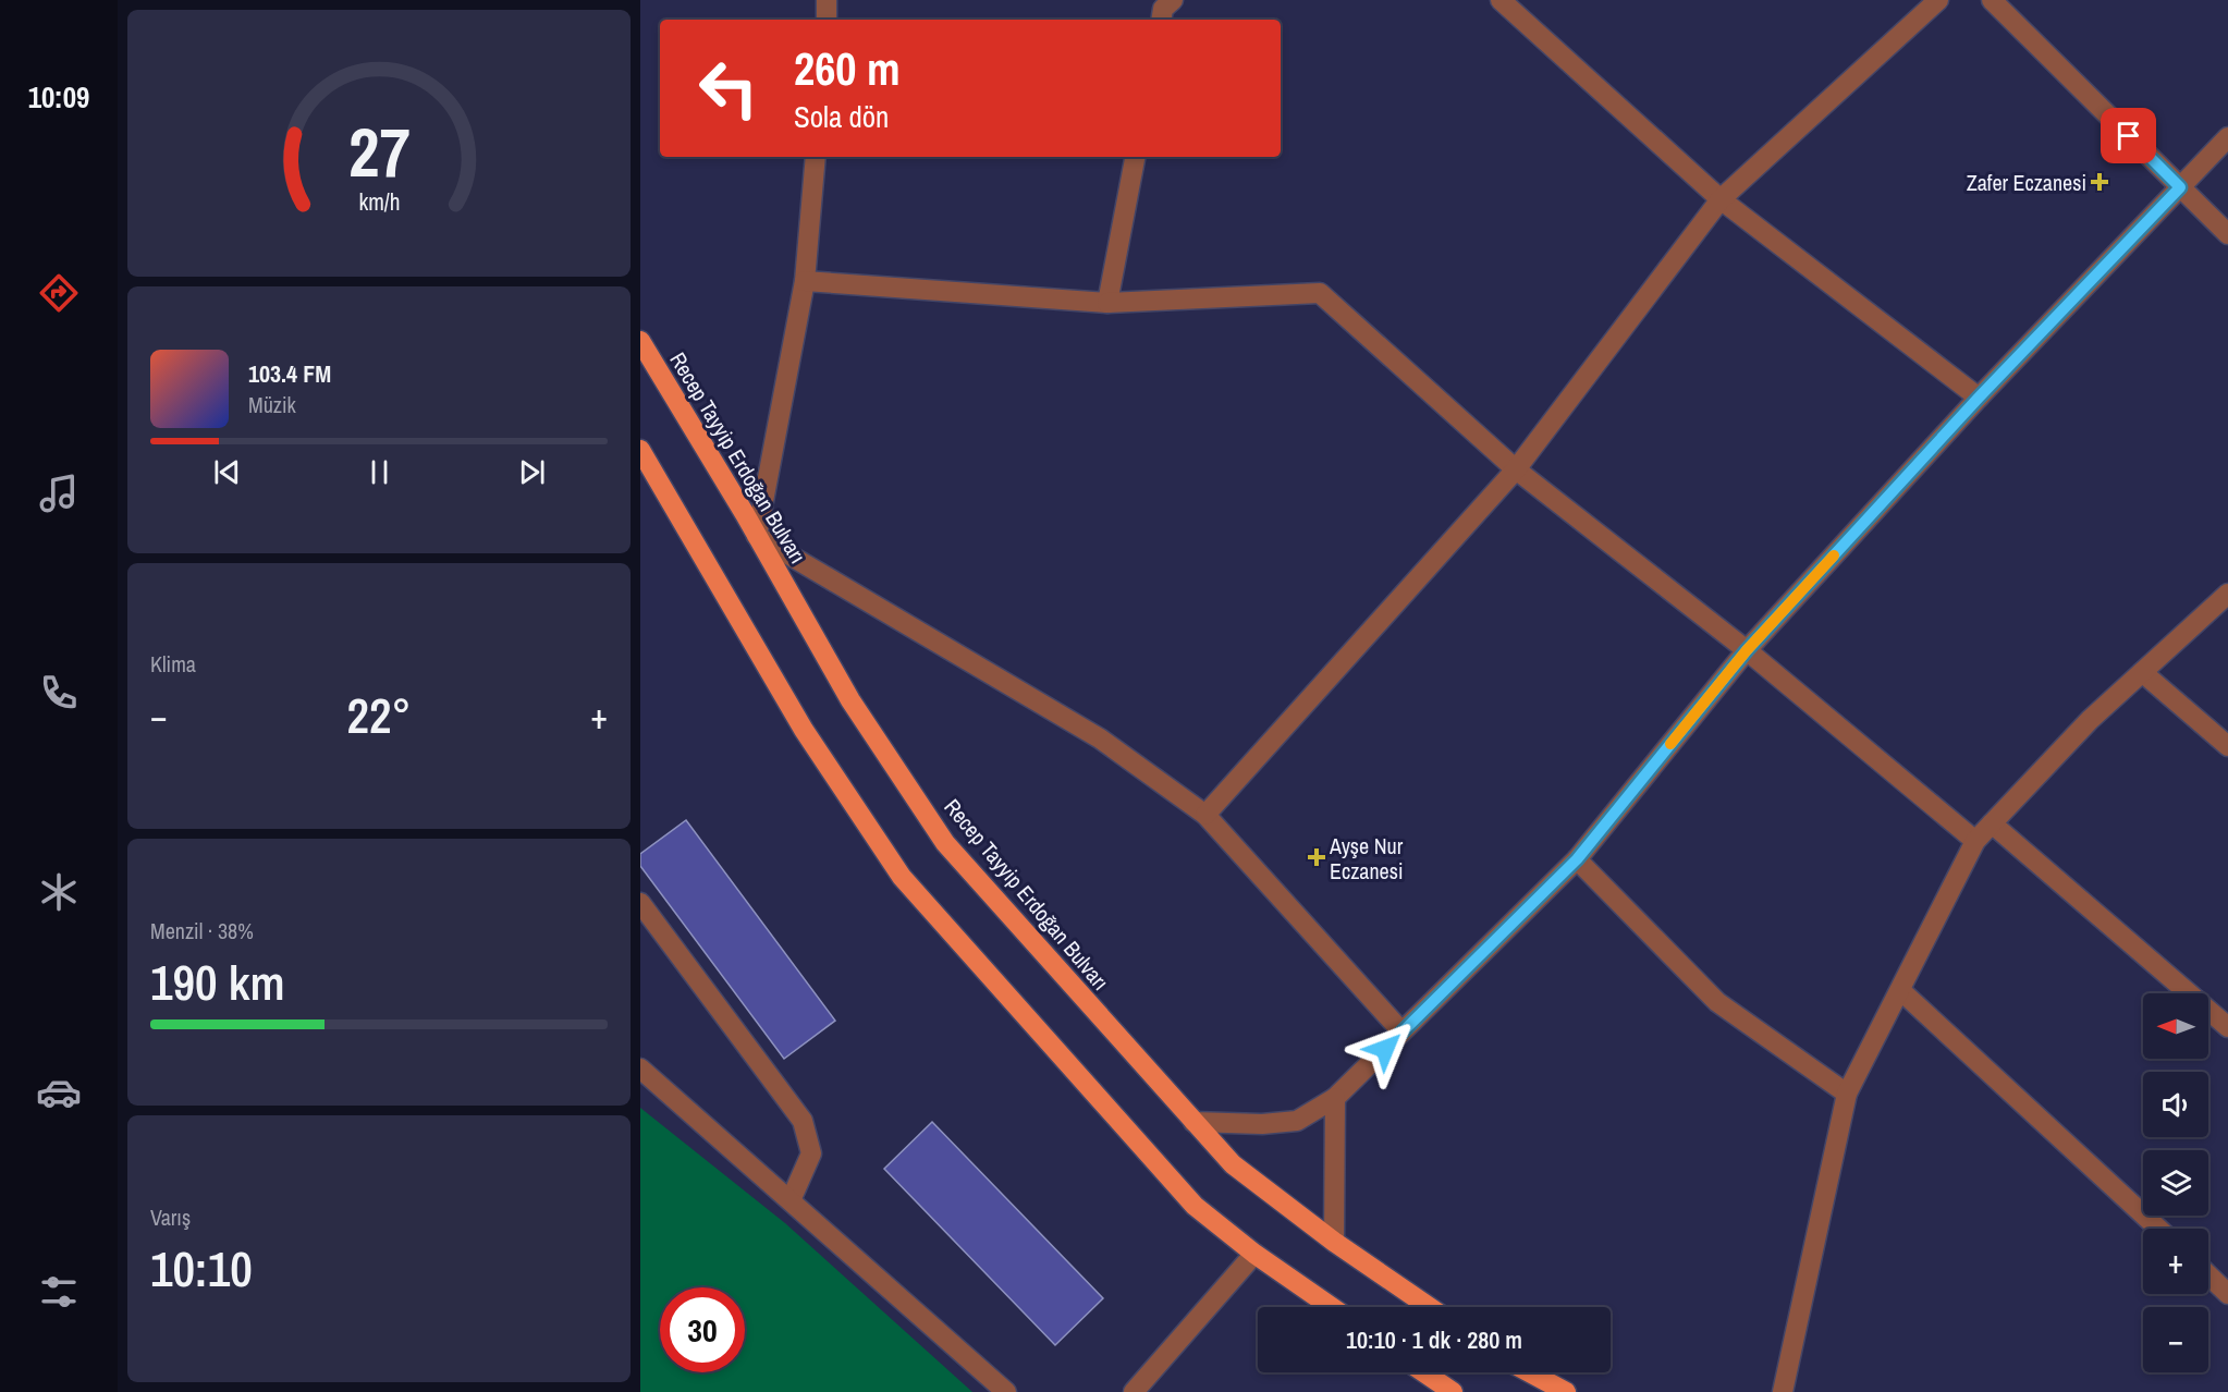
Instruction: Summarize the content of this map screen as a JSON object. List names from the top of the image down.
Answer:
{
  "streets": {
    "main road": ["Recep Tayyip Erdoğan Bulvarı"]
  },
  "places": {
    "health": ["Zafer Eczanesi", "Ayşe Nur Eczanesi"]
  },
  "north": "left",
  "page": {
    "tabs": "10:09",
    "turn": ["260 m", "Sola dön"],
    "song": ["103.4 FM", "Müzik"],
    "tile": [
      "Klima",
      ["Menzil · 38%", "190 km"],
      ["Varış", "10:10"]
    ],
    "heat": ["−", "22°", "+"],
    "map_buttons": ["+", "−"],
    "limit": "30",
    "trip": "10:10 · 1 dk · 280 m",
    "gauge": ["27", "km/h"]
  }
}
